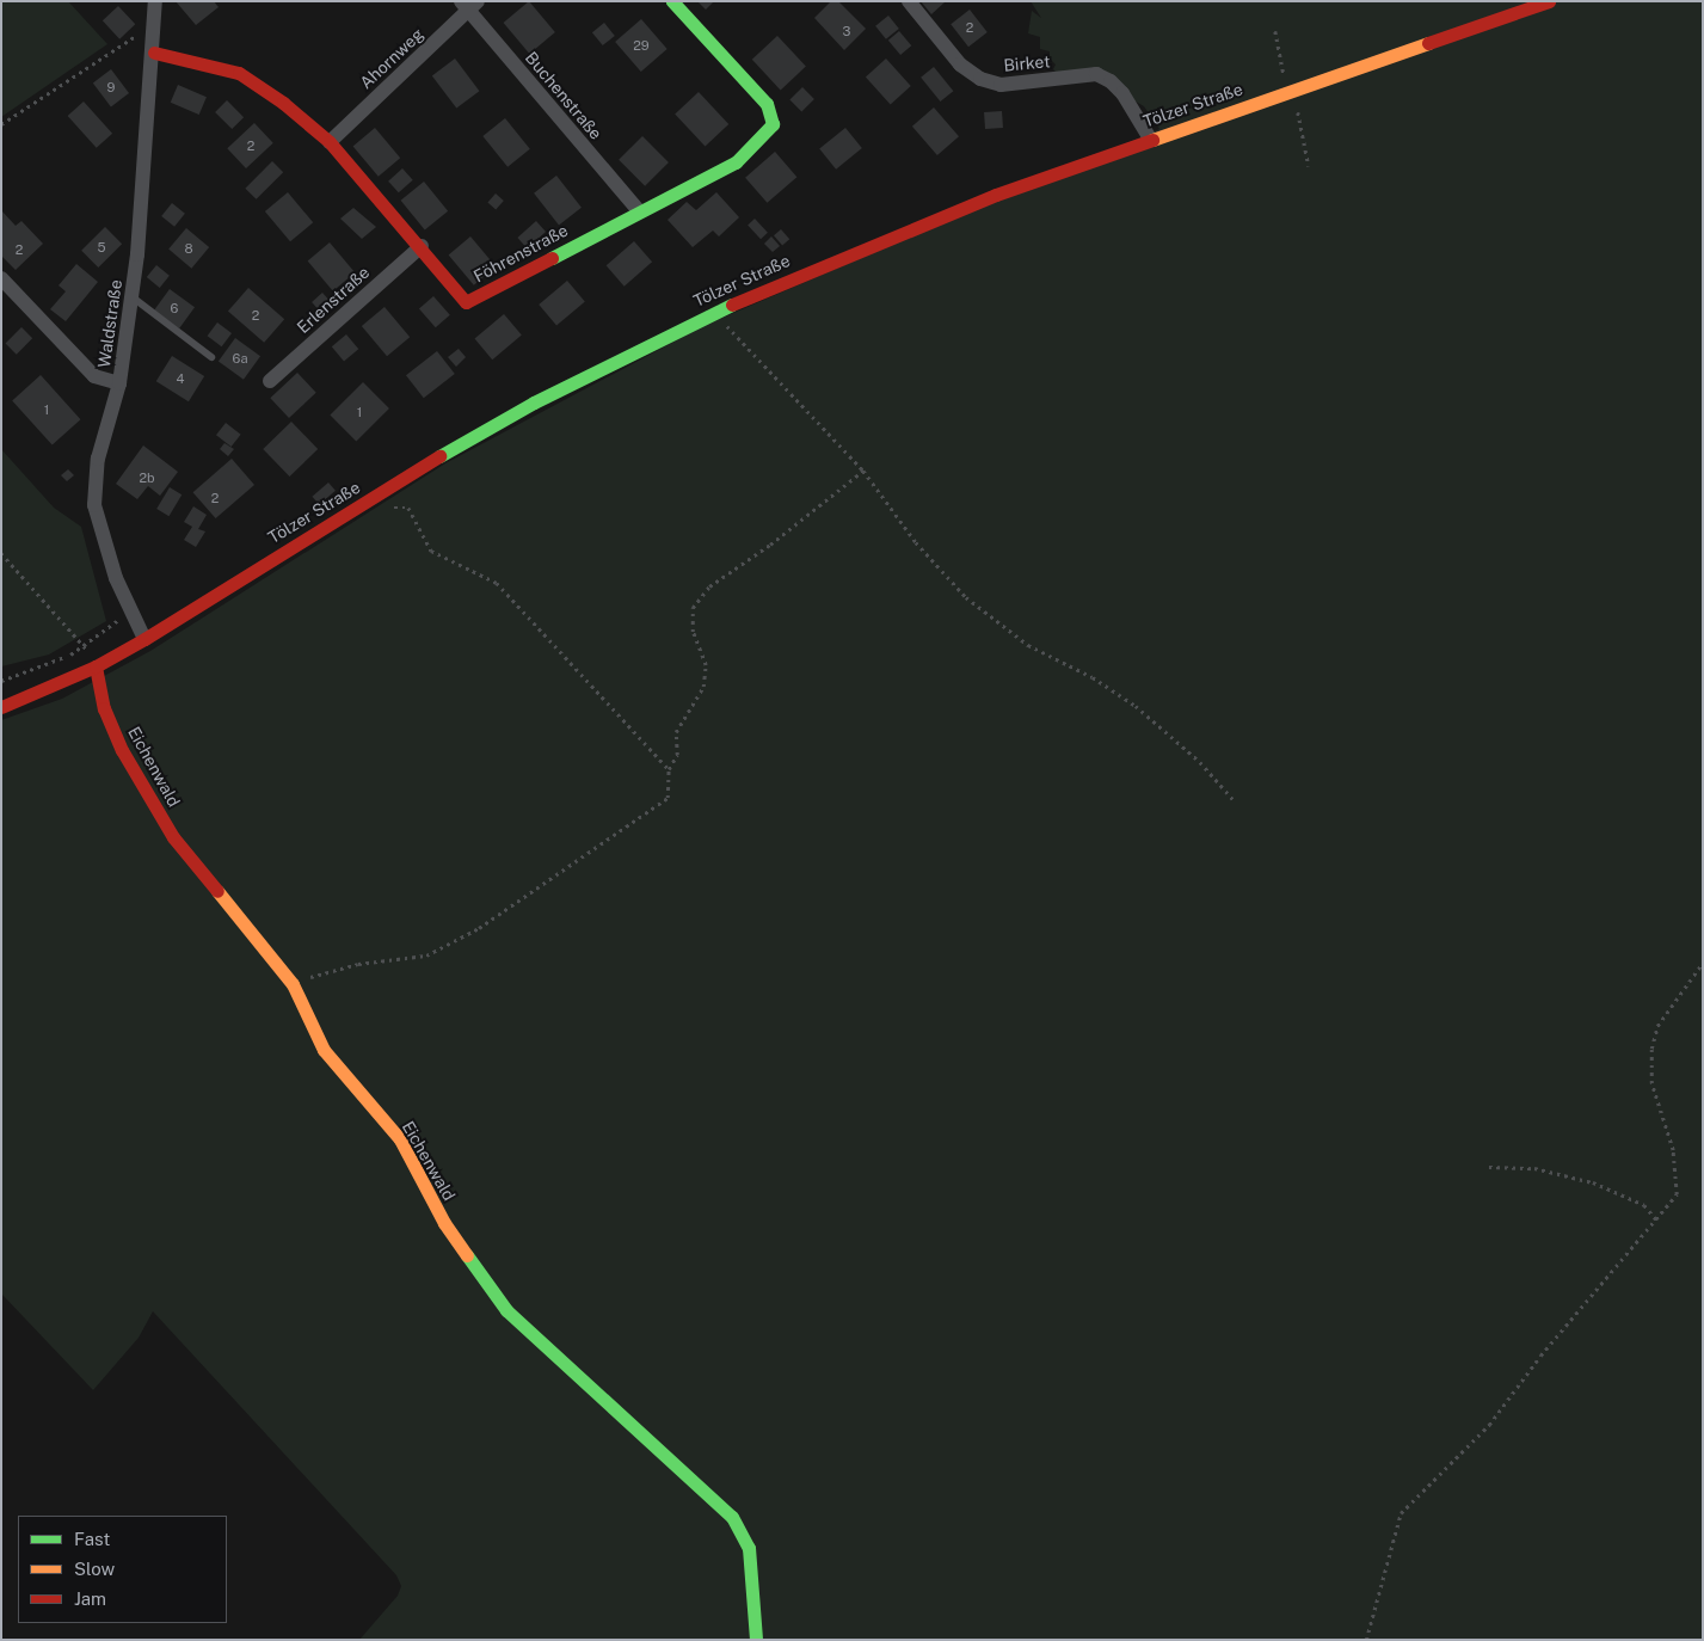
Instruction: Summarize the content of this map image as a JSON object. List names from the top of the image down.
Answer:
{
  "streets": {
    "street": [
      "Ahornweg",
      "Birket",
      "Buchenstraße",
      "Tölzer Straße",
      "Föhrenstraße",
      "Erlenstraße",
      "Waldstraße",
      "Eichenwald"
    ]
  },
  "crossings": [
    ["Ahornweg", "Buchenstraße"],
    ["Ahornweg", "Föhrenstraße"],
    ["Birket", "Tölzer Straße"],
    ["Buchenstraße", "Föhrenstraße"],
    ["Tölzer Straße", "Waldstraße"],
    ["Tölzer Straße", "Eichenwald"],
    ["Föhrenstraße", "Erlenstraße"],
    ["Föhrenstraße", "Waldstraße"]
  ],
  "house_numbers": [
    "2",
    "3",
    "29",
    "9",
    "2",
    "5",
    "8",
    "2",
    "6",
    "2",
    "6a",
    "4",
    "1",
    "1",
    "2b",
    "2"
  ],
  "legend": ["Fast", "Slow", "Jam"]
}
